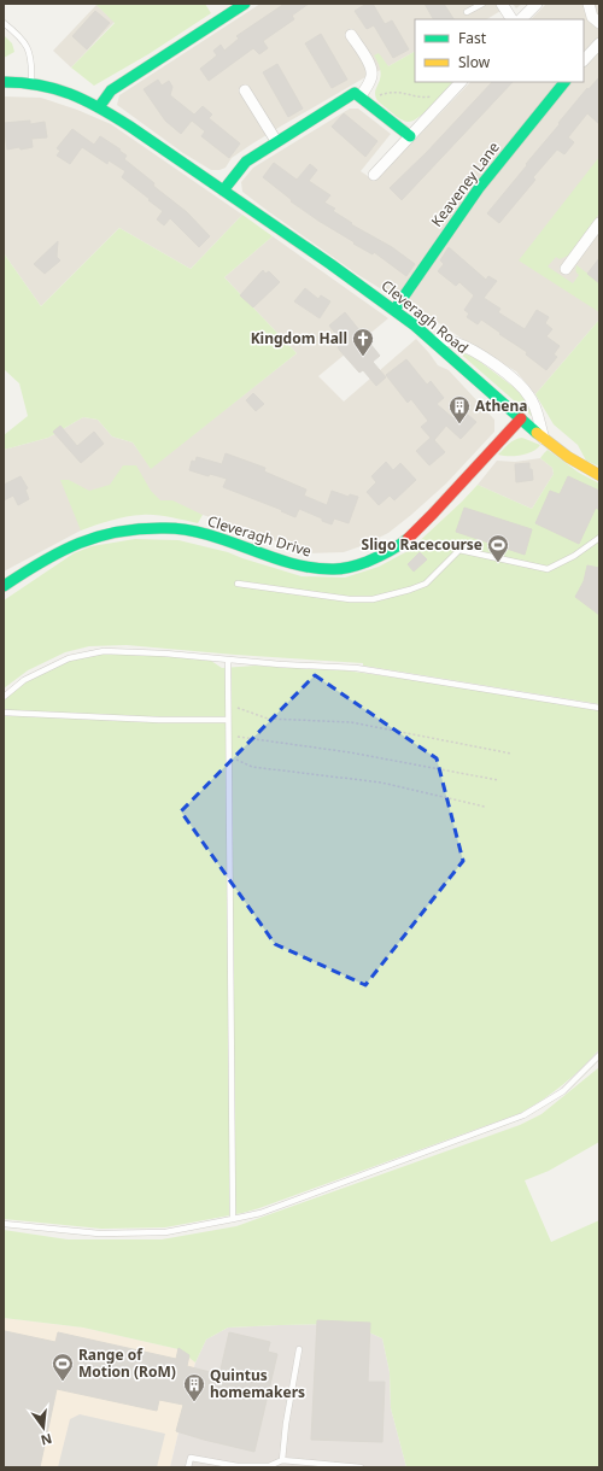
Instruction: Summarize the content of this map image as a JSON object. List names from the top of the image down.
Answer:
{
  "streets": {
    "street": ["Keaveney Lane", "Cleveragh Road", "Cleveragh Drive"]
  },
  "crossings": [
    ["Keaveney Lane", "Cleveragh Road"],
    ["Cleveragh Road", "Cleveragh Drive"]
  ],
  "places": {
    "church": ["Kingdom Hall"],
    "building": ["Athena", "Quintus homemakers"],
    "sports": ["Sligo Racecourse", "Range of Motion (RoM)"]
  },
  "legend": ["Fast", "Slow"],
  "north": "bottom"
}
